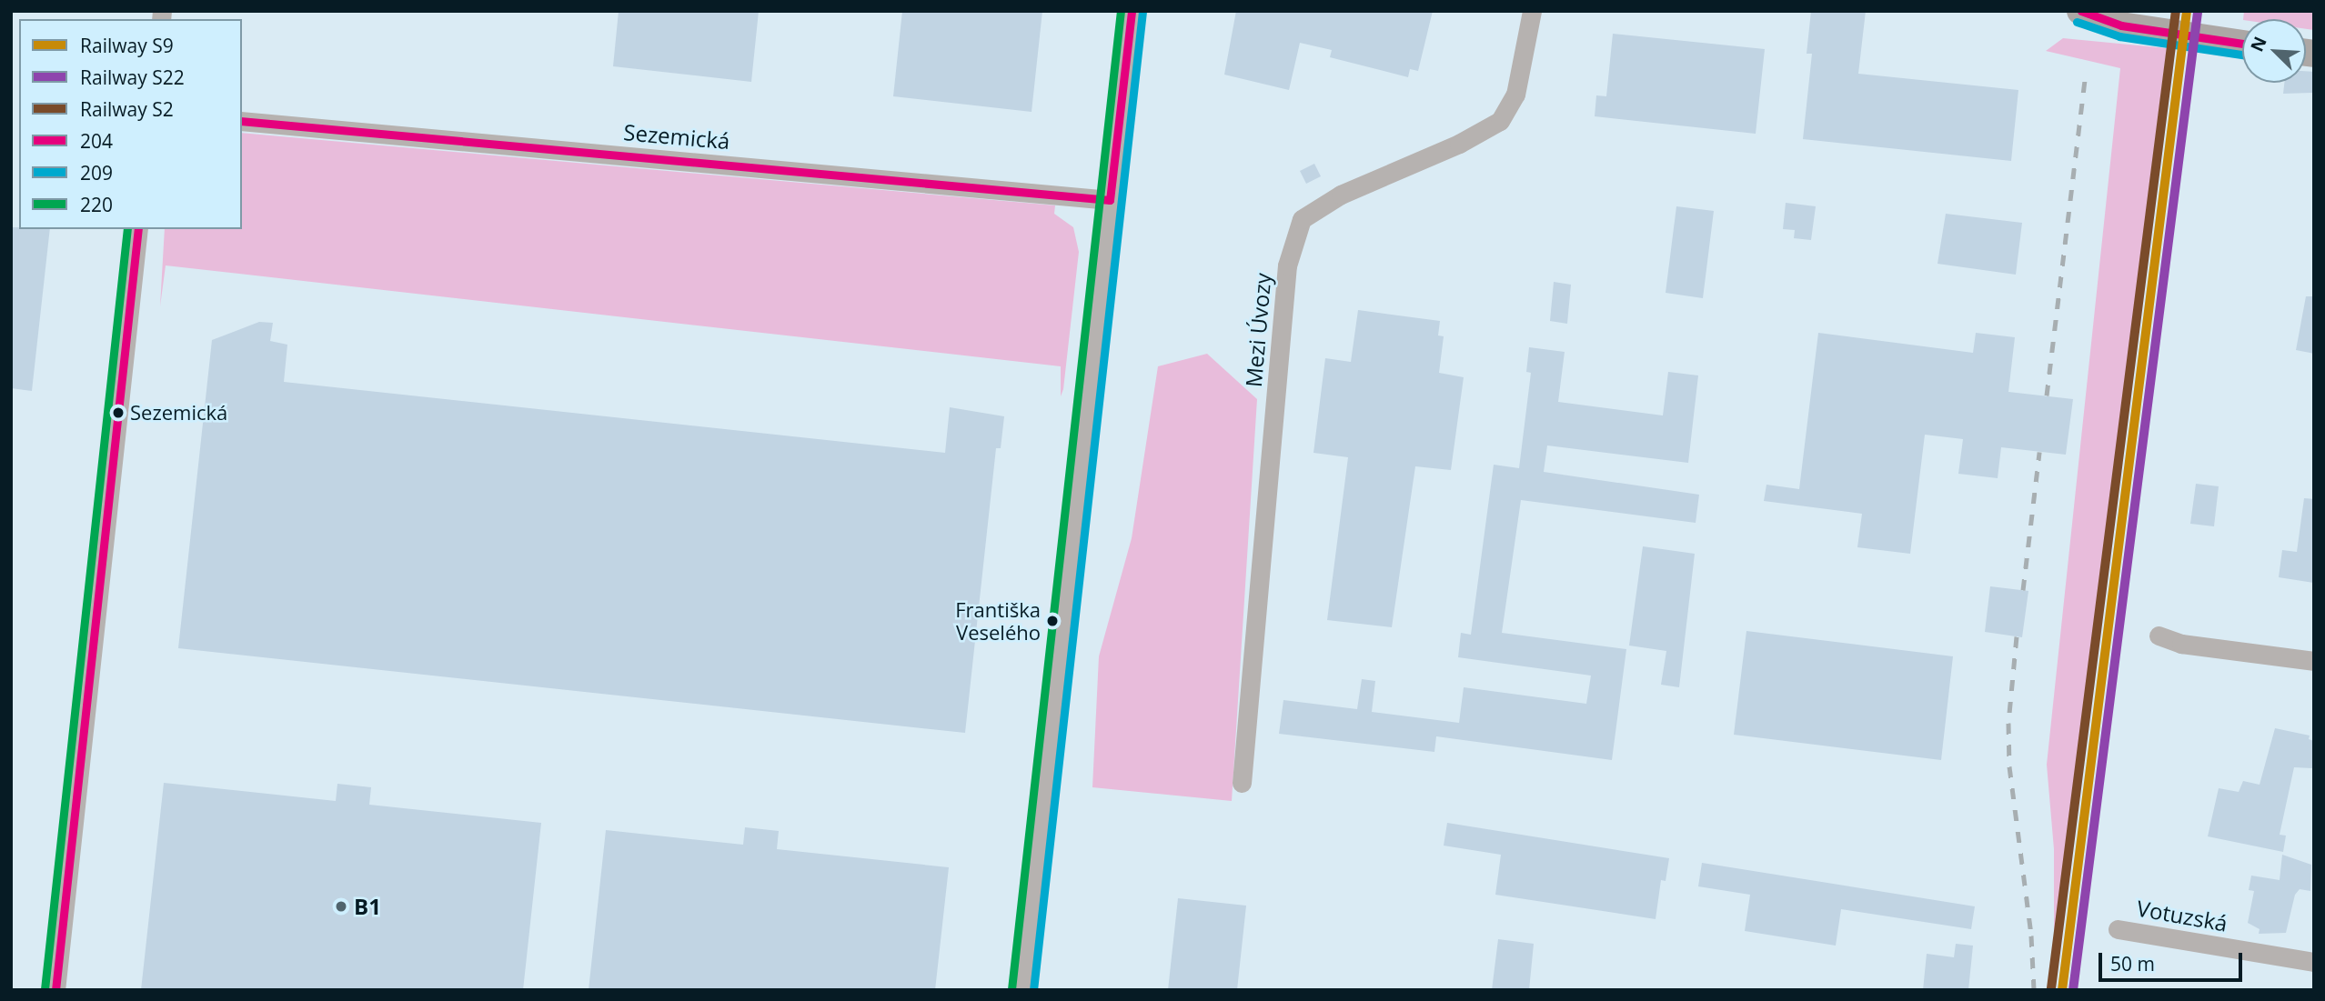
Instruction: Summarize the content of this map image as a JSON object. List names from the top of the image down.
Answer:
{
  "streets": {
    "street": ["Sezemická", "Mezi Úvozy", "Votuzská"]
  },
  "places": ["Sezemická", "Františka Veselého", "B1"],
  "lines": [
    "rail line S9",
    "rail line S2",
    "transit line 204",
    "transit line 220",
    "transit line 209",
    "rail line S22"
  ],
  "legend": [
    "Railway S9",
    "Railway S22",
    "Railway S2",
    "204",
    "209",
    "220"
  ],
  "scale_bar": "50 m",
  "north": "top left"
}
